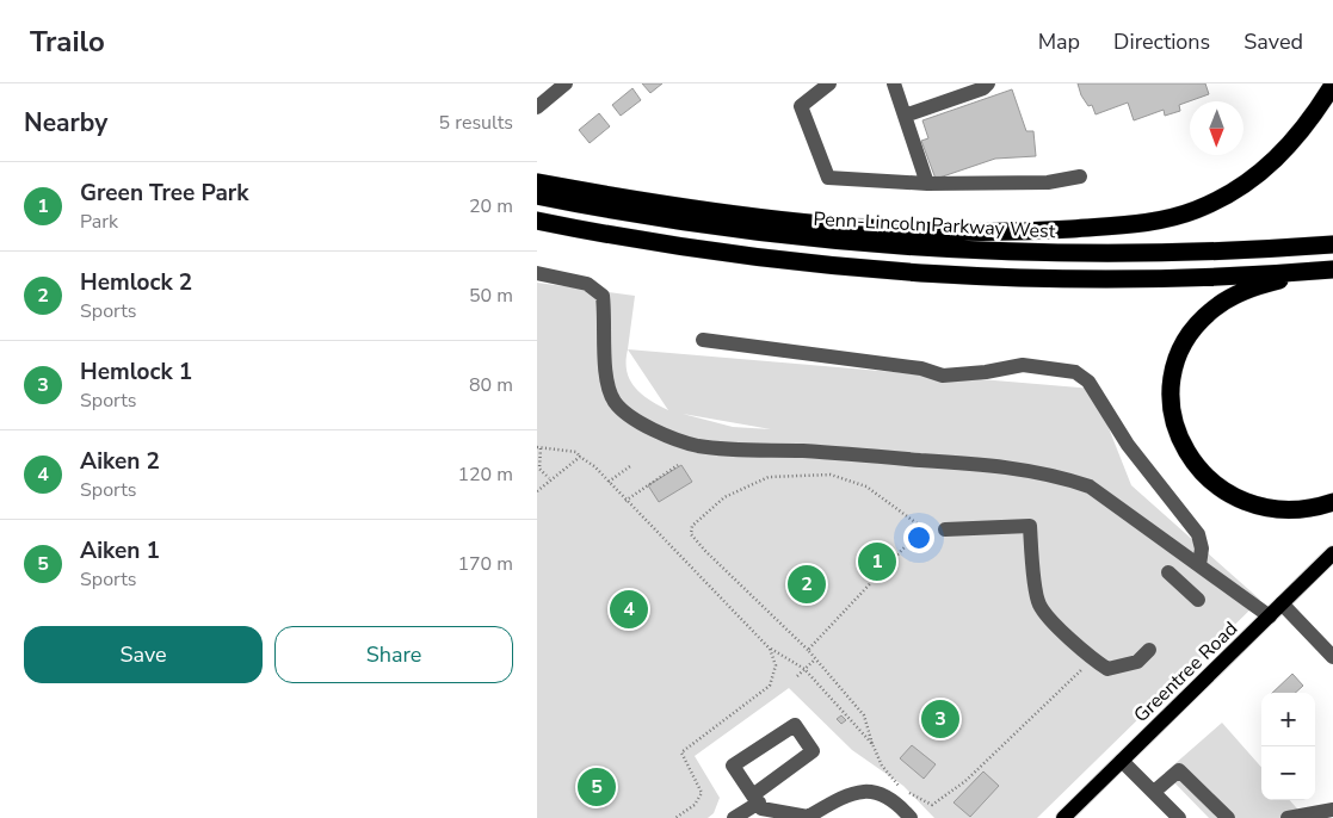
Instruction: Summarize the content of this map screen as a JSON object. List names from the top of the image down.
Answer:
{
  "streets": {
    "highway": ["Penn-Lincoln Parkway West"],
    "main road": ["Greentree Road"]
  },
  "north": "bottom",
  "page": {
    "header": "Trailo",
    "nav": ["Map", "Directions", "Saved"],
    "heading": ["Nearby", "5 results"],
    "list": [
      {
        "mark": "1",
        "name": "Green Tree Park",
        "note": "Park",
        "value": "20 m"
      },
      {
        "mark": "2",
        "name": "Hemlock 2",
        "note": "Sports",
        "value": "50 m"
      },
      {
        "mark": "3",
        "name": "Hemlock 1",
        "note": "Sports",
        "value": "80 m"
      },
      {
        "mark": "4",
        "name": "Aiken 2",
        "note": "Sports",
        "value": "120 m"
      },
      {
        "mark": "5",
        "name": "Aiken 1",
        "note": "Sports",
        "value": "170 m"
      }
    ],
    "pins": [
      "1",
      "2",
      "4",
      "3",
      "5"
    ],
    "buttons": ["Save", "Share"],
    "map_buttons": ["+", "−"]
  }
}
